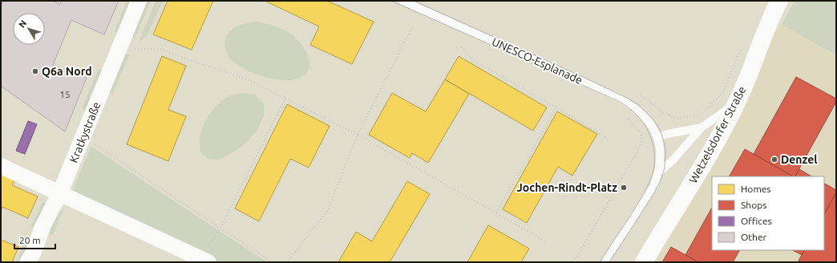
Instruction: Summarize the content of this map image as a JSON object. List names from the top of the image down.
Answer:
{
  "streets": {
    "main road": ["Wetzelsdorfer Straße"],
    "street": ["Kratkystraße"],
    "lane": ["UNESCO-Esplanade"]
  },
  "places": ["Q6a Nord", "Denzel", "Jochen-Rindt-Platz"],
  "house_numbers": ["15"],
  "legend": [
    "Homes",
    "Shops",
    "Offices",
    "Other"
  ],
  "scale_bar": "20 m",
  "north": "top left"
}
